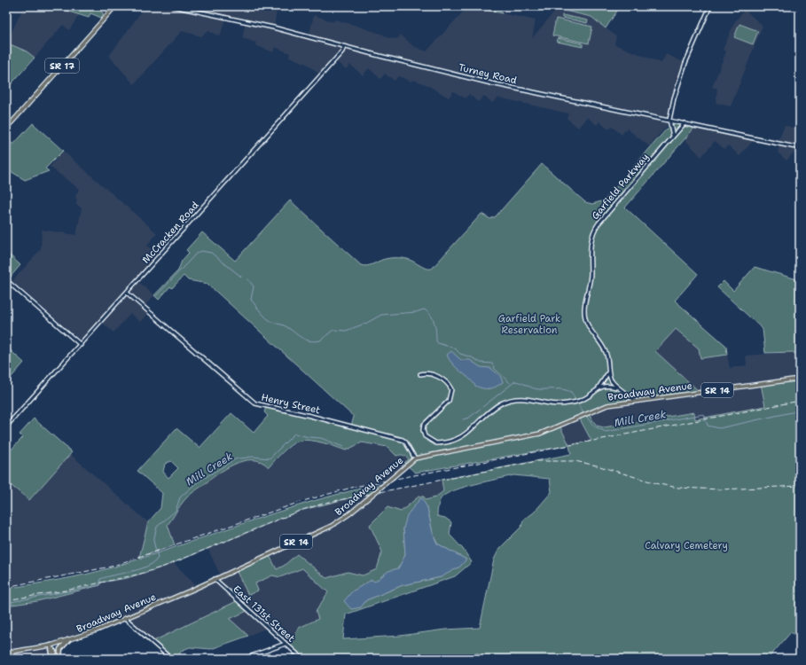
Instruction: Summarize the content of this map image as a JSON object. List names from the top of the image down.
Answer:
{
  "streets": {
    "main road": ["SR 17", "SR 14", "Broadway Avenue"],
    "street": [
      "Turney Road",
      "Garfield Parkway",
      "McCracken Road",
      "Henry Street",
      "East 131st Street"
    ]
  },
  "crossings": [
    ["Turney Road", "Garfield Parkway"],
    ["Turney Road", "McCracken Road"],
    ["Garfield Parkway", "Broadway Avenue"],
    ["McCracken Road", "Henry Street"],
    ["Broadway Avenue", "Henry Street"],
    ["Broadway Avenue", "East 131st Street"]
  ],
  "water": ["Mill Creek"],
  "parks": ["Garfield Park Reservation", "Calvary Cemetery"]
}
